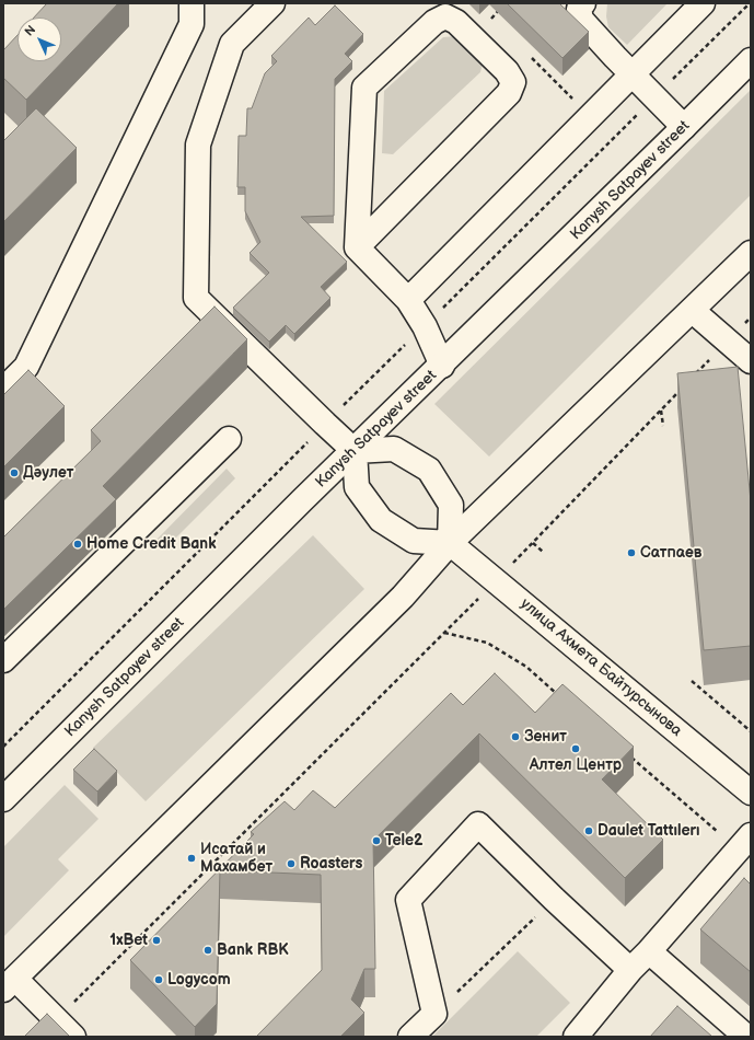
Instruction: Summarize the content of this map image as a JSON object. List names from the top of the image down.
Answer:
{
  "streets": {
    "main road": ["Kanysh Satpayev street", "улица Ахмета Байтурсынова"]
  },
  "places": [
    "Дәулет",
    "Home Credit Bank",
    "Сатпаев",
    "Зенит",
    "Алтел Центр",
    "Daulet Tattılerı",
    "Tele2",
    "Исатай и Махамбет",
    "Roasters",
    "1xBet",
    "Bank RBK",
    "Logycom"
  ],
  "north": "top left"
}
